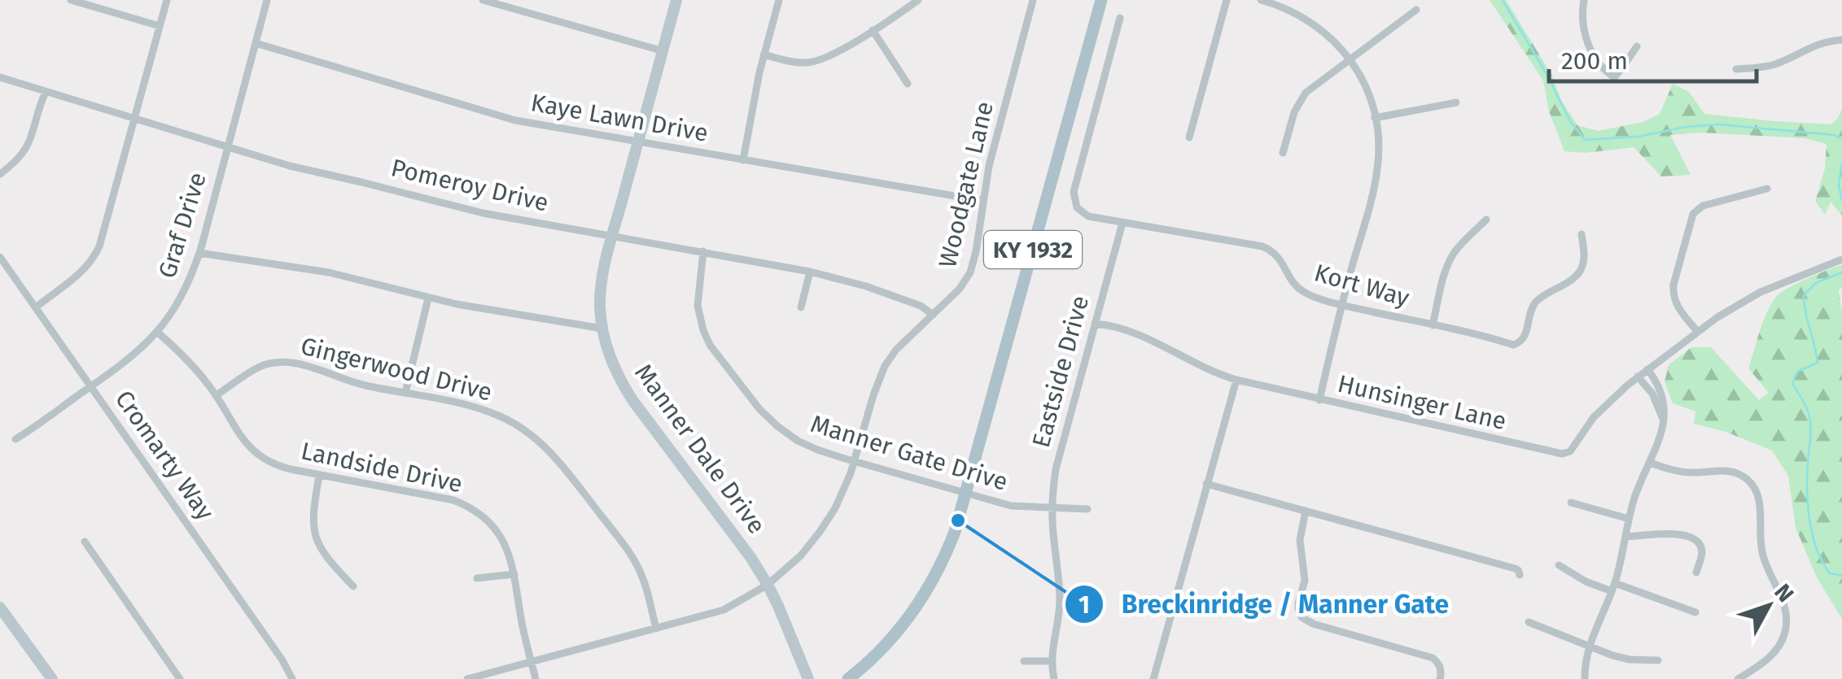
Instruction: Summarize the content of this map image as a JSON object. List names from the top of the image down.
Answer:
{
  "streets": {
    "main road": ["KY 1932"],
    "street": [
      "Kaye Lawn Drive",
      "Woodgate Lane",
      "Pomeroy Drive",
      "Graf Drive",
      "Kort Way",
      "Gingerwood Drive",
      "Eastside Drive",
      "Hunsinger Lane",
      "Manner Dale Drive",
      "Manner Gate Drive",
      "Cromarty Way",
      "Landside Drive"
    ]
  },
  "crossings": [
    ["Kaye Lawn Drive", "Woodgate Lane"],
    ["Kaye Lawn Drive", "Graf Drive"],
    ["Kaye Lawn Drive", "Manner Dale Drive"],
    ["Woodgate Lane", "Pomeroy Drive"],
    ["Woodgate Lane", "Gingerwood Drive"],
    ["Woodgate Lane", "Manner Dale Drive"],
    ["Woodgate Lane", "Manner Gate Drive"],
    ["Woodgate Lane", "Landside Drive"],
    ["Pomeroy Drive", "Graf Drive"],
    ["Pomeroy Drive", "Manner Dale Drive"],
    ["Pomeroy Drive", "Manner Gate Drive"],
    ["Graf Drive", "Cromarty Way"],
    ["Graf Drive", "Landside Drive"],
    ["KY 1932", "Manner Gate Drive"],
    ["Kort Way", "Eastside Drive"],
    ["Gingerwood Drive", "Landside Drive"],
    ["Eastside Drive", "Hunsinger Lane"],
    ["Eastside Drive", "Manner Gate Drive"]
  ],
  "places": ["Breckinridge / Manner Gate"],
  "scale_bar": "200 m",
  "north": "top right"
}
